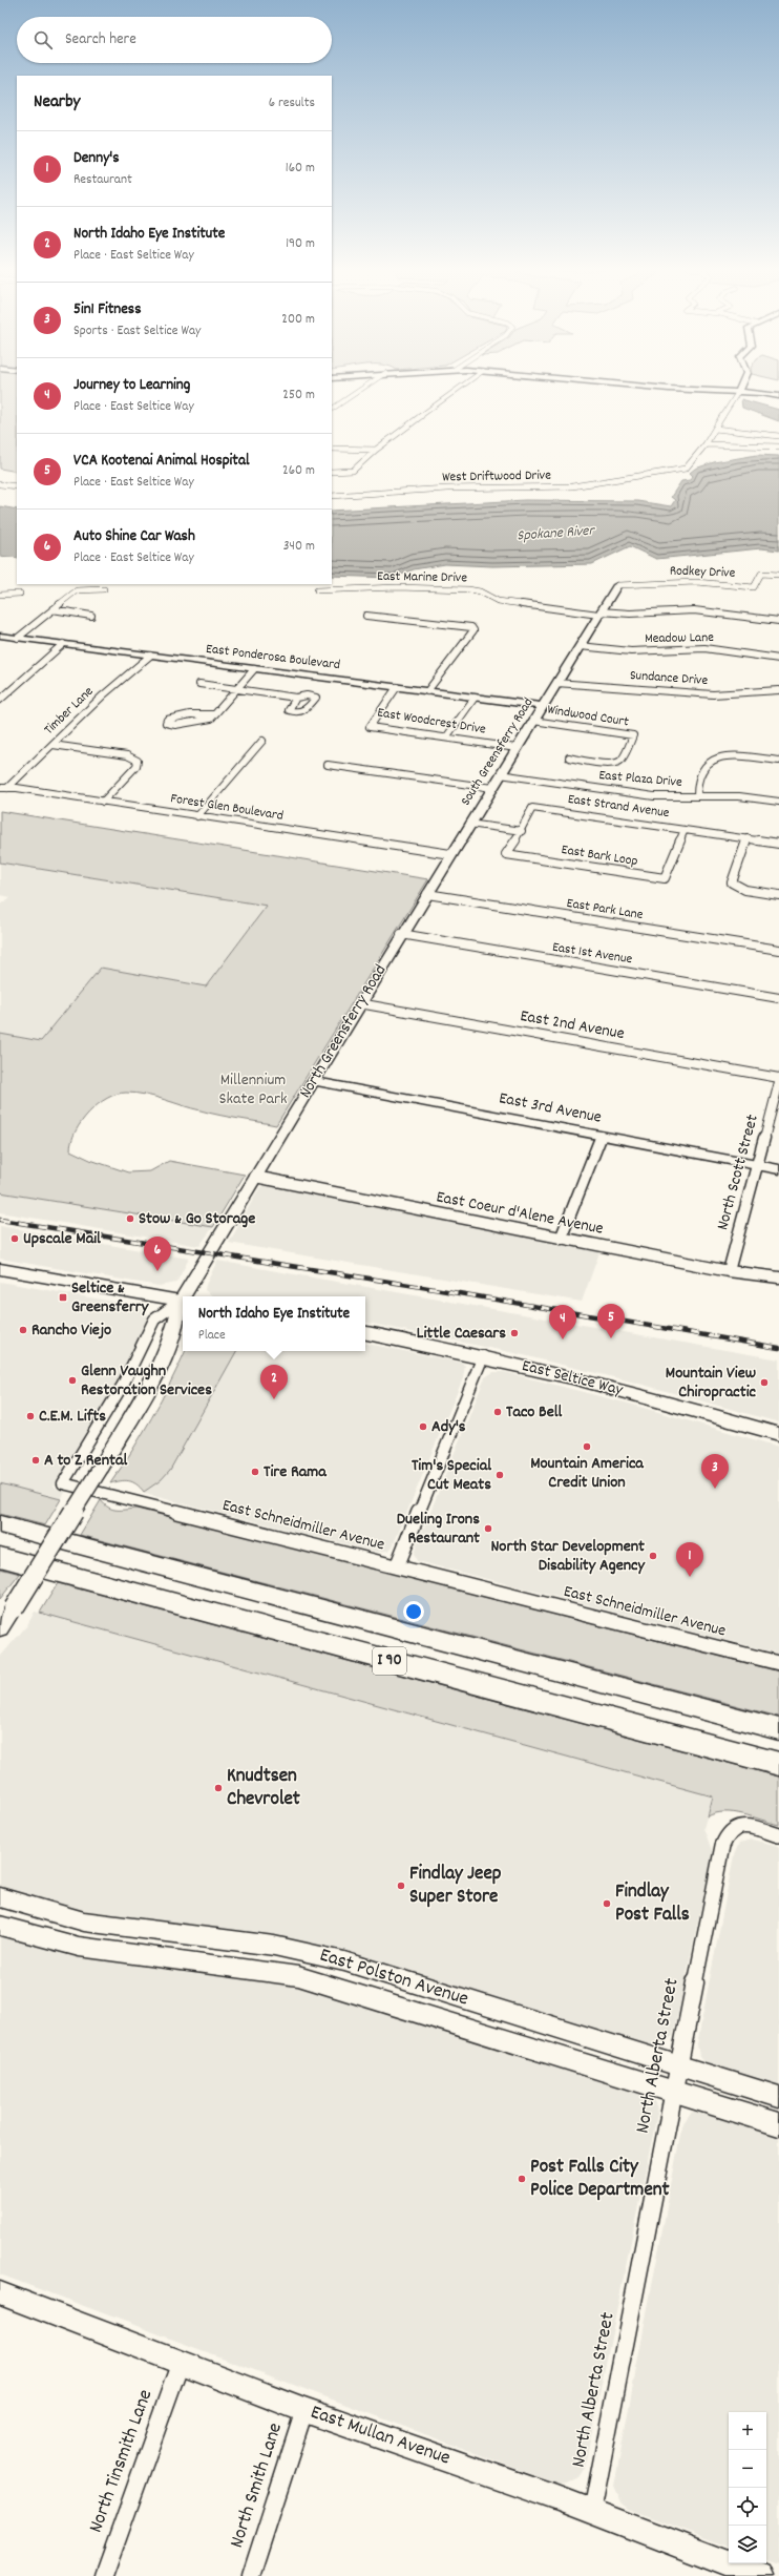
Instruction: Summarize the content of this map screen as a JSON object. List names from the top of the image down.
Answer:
{
  "streets": {
    "highway": ["I 90"],
    "main road": ["East Seltice Way"],
    "street": [
      "West Driftwood Drive",
      "Rodkey Drive",
      "East Marine Drive",
      "Meadow Lane",
      "East Ponderosa Boulevard",
      "Sundance Drive",
      "Timber Lane",
      "Windwood Court",
      "East Woodcrest Drive",
      "South Greensferry Road",
      "East Plaza Drive",
      "East Strand Avenue",
      "Forest Glen Boulevard",
      "East Bark Loop",
      "East Park Lane",
      "East 1st Avenue",
      "East 2nd Avenue",
      "North Greensferry Road",
      "East 3rd Avenue",
      "North Scott Street",
      "East Coeur d'Alene Avenue",
      "East Schneidmiller Avenue",
      "East Polston Avenue",
      "North Alberta Street",
      "East Mullan Avenue",
      "North Tinsmith Lane",
      "North Smith Lane"
    ]
  },
  "crossings": [
    ["Rodkey Drive", "South Greensferry Road"],
    ["East Marine Drive", "South Greensferry Road"],
    ["Meadow Lane", "South Greensferry Road"],
    ["East Ponderosa Boulevard", "Timber Lane"],
    ["East Ponderosa Boulevard", "East Woodcrest Drive"],
    ["East Ponderosa Boulevard", "South Greensferry Road"],
    ["Sundance Drive", "South Greensferry Road"],
    ["Timber Lane", "Forest Glen Boulevard"],
    ["Windwood Court", "South Greensferry Road"],
    ["East Woodcrest Drive", "South Greensferry Road"],
    ["South Greensferry Road", "East Plaza Drive"],
    ["South Greensferry Road", "Forest Glen Boulevard"],
    ["South Greensferry Road", "East Park Lane"],
    ["South Greensferry Road", "East 1st Avenue"],
    ["South Greensferry Road", "North Greensferry Road"],
    ["East Strand Avenue", "East Bark Loop"],
    ["East 1st Avenue", "North Greensferry Road"],
    ["East 2nd Avenue", "North Greensferry Road"],
    ["North Greensferry Road", "East 3rd Avenue"],
    ["North Greensferry Road", "East Coeur d'Alene Avenue"],
    ["North Greensferry Road", "East Schneidmiller Avenue"],
    ["East 3rd Avenue", "North Scott Street"],
    ["North Scott Street", "East Coeur d'Alene Avenue"],
    ["East Polston Avenue", "North Alberta Street"],
    ["North Alberta Street", "East Mullan Avenue"],
    ["East Mullan Avenue", "North Tinsmith Lane"],
    ["East Mullan Avenue", "North Smith Lane"]
  ],
  "water": ["Spokane River"],
  "parks": ["Millennium Skate Park"],
  "places": {
    "other": [
      "Stow & Go Storage",
      "Upscale Mail",
      "Rancho Viejo",
      "Little Caesars",
      "Glenn Vaughn Restoration Services",
      "Mountain View Chiropractic",
      "Taco Bell",
      "C.E.M. Lifts",
      "Ady's",
      "Mountain America Credit Union",
      "A to Z Rental",
      "Tire Rama",
      "Tim's Special Cut Meats",
      "Dueling Irons Restaurant",
      "North Star Development Disability Agency",
      "Knudtsen Chevrolet",
      "Findlay Jeep Super Store",
      "Findlay Post Falls",
      "Post Falls City Police Department"
    ],
    "transit": ["Seltice & Greensferry"]
  },
  "page": {
    "search": "Search here",
    "heading": ["Nearby", "6 results"],
    "list": [
      {
        "mark": "1",
        "name": "Denny's",
        "note": "Restaurant",
        "value": "160 m"
      },
      {
        "mark": "2",
        "name": "North Idaho Eye Institute",
        "note": "Place · East Seltice Way",
        "value": "190 m"
      },
      {
        "mark": "3",
        "name": "5in1 Fitness",
        "note": "Sports · East Seltice Way",
        "value": "200 m"
      },
      {
        "mark": "4",
        "name": "Journey to Learning",
        "note": "Place · East Seltice Way",
        "value": "250 m"
      },
      {
        "mark": "5",
        "name": "VCA Kootenai Animal Hospital",
        "note": "Place · East Seltice Way",
        "value": "260 m"
      },
      {
        "mark": "6",
        "name": "Auto Shine Car Wash",
        "note": "Place · East Seltice Way",
        "value": "340 m"
      }
    ],
    "pins": [
      "6",
      "5",
      "4",
      "2",
      "3",
      "1"
    ],
    "popup": ["North Idaho Eye Institute", "Place"],
    "map_buttons": ["+", "−"]
  }
}
